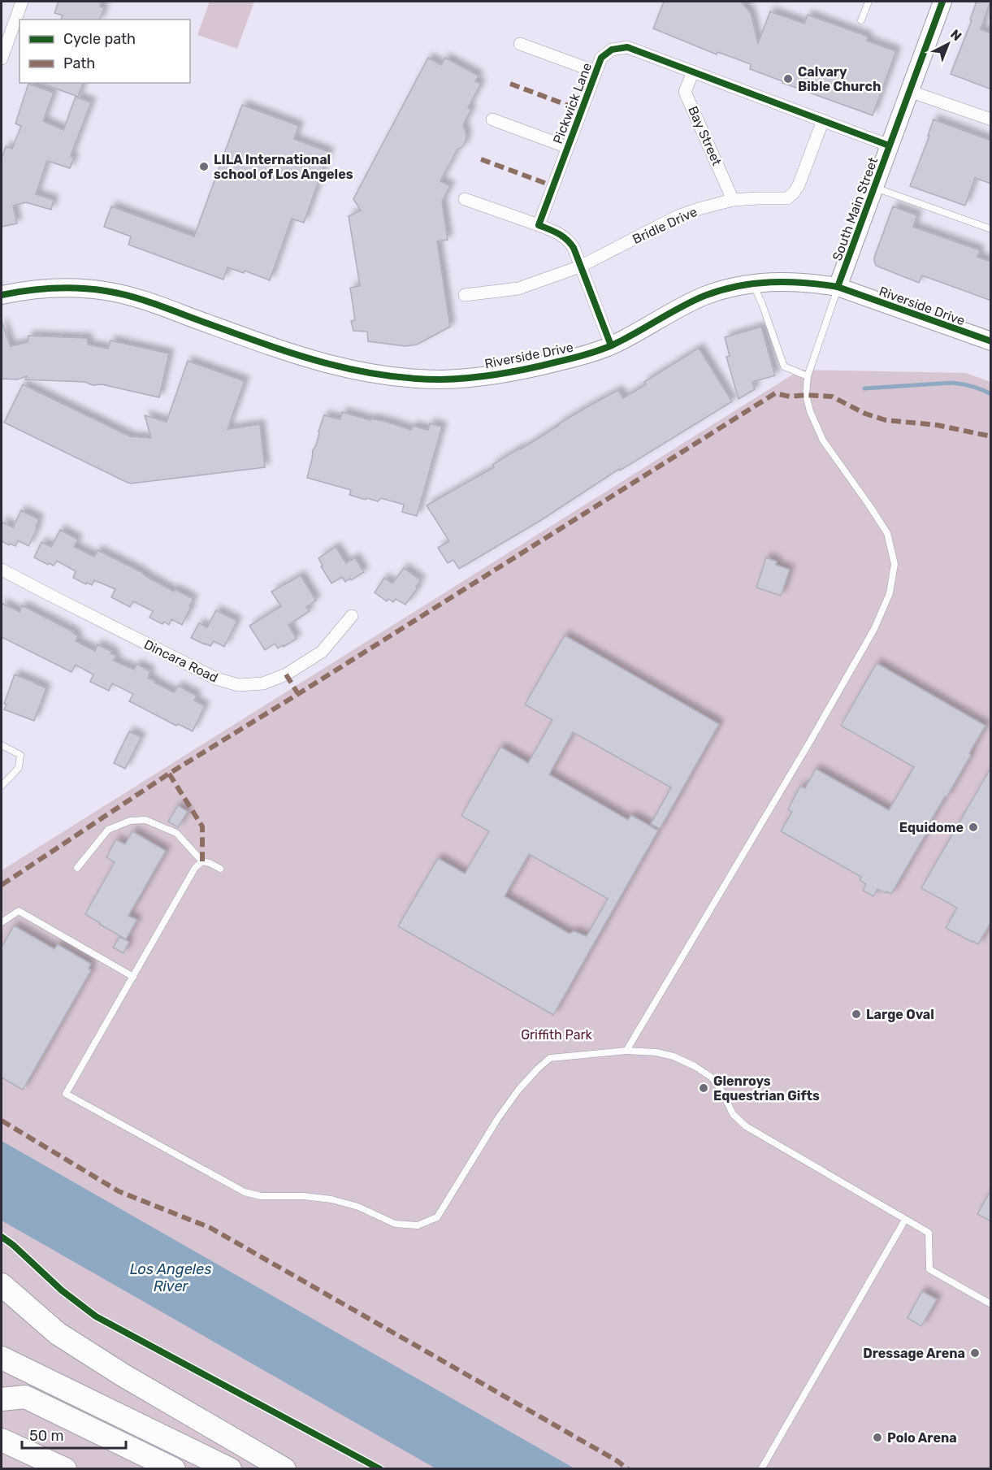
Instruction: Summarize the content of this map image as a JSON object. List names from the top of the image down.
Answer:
{
  "streets": {
    "main road": ["South Main Street", "Riverside Drive"],
    "street": [
      "Pickwick Lane",
      "Bay Street",
      "Bridle Drive",
      "Dincara Road"
    ]
  },
  "crossings": [
    ["Pickwick Lane", "Bay Street"],
    ["Pickwick Lane", "South Main Street"],
    ["Pickwick Lane", "Bridle Drive"],
    ["Bay Street", "Bridle Drive"],
    ["South Main Street", "Riverside Drive"]
  ],
  "water": ["Los Angeles River"],
  "parks": ["Griffith Park"],
  "places": [
    "Calvary Bible Church",
    "LILA International school of Los Angeles",
    "Equidome",
    "Large Oval",
    "Glenroys Equestrian Gifts",
    "Dressage Arena",
    "Polo Arena"
  ],
  "legend": ["Cycle path", "Path"],
  "scale_bar": "50 m",
  "north": "top right"
}
